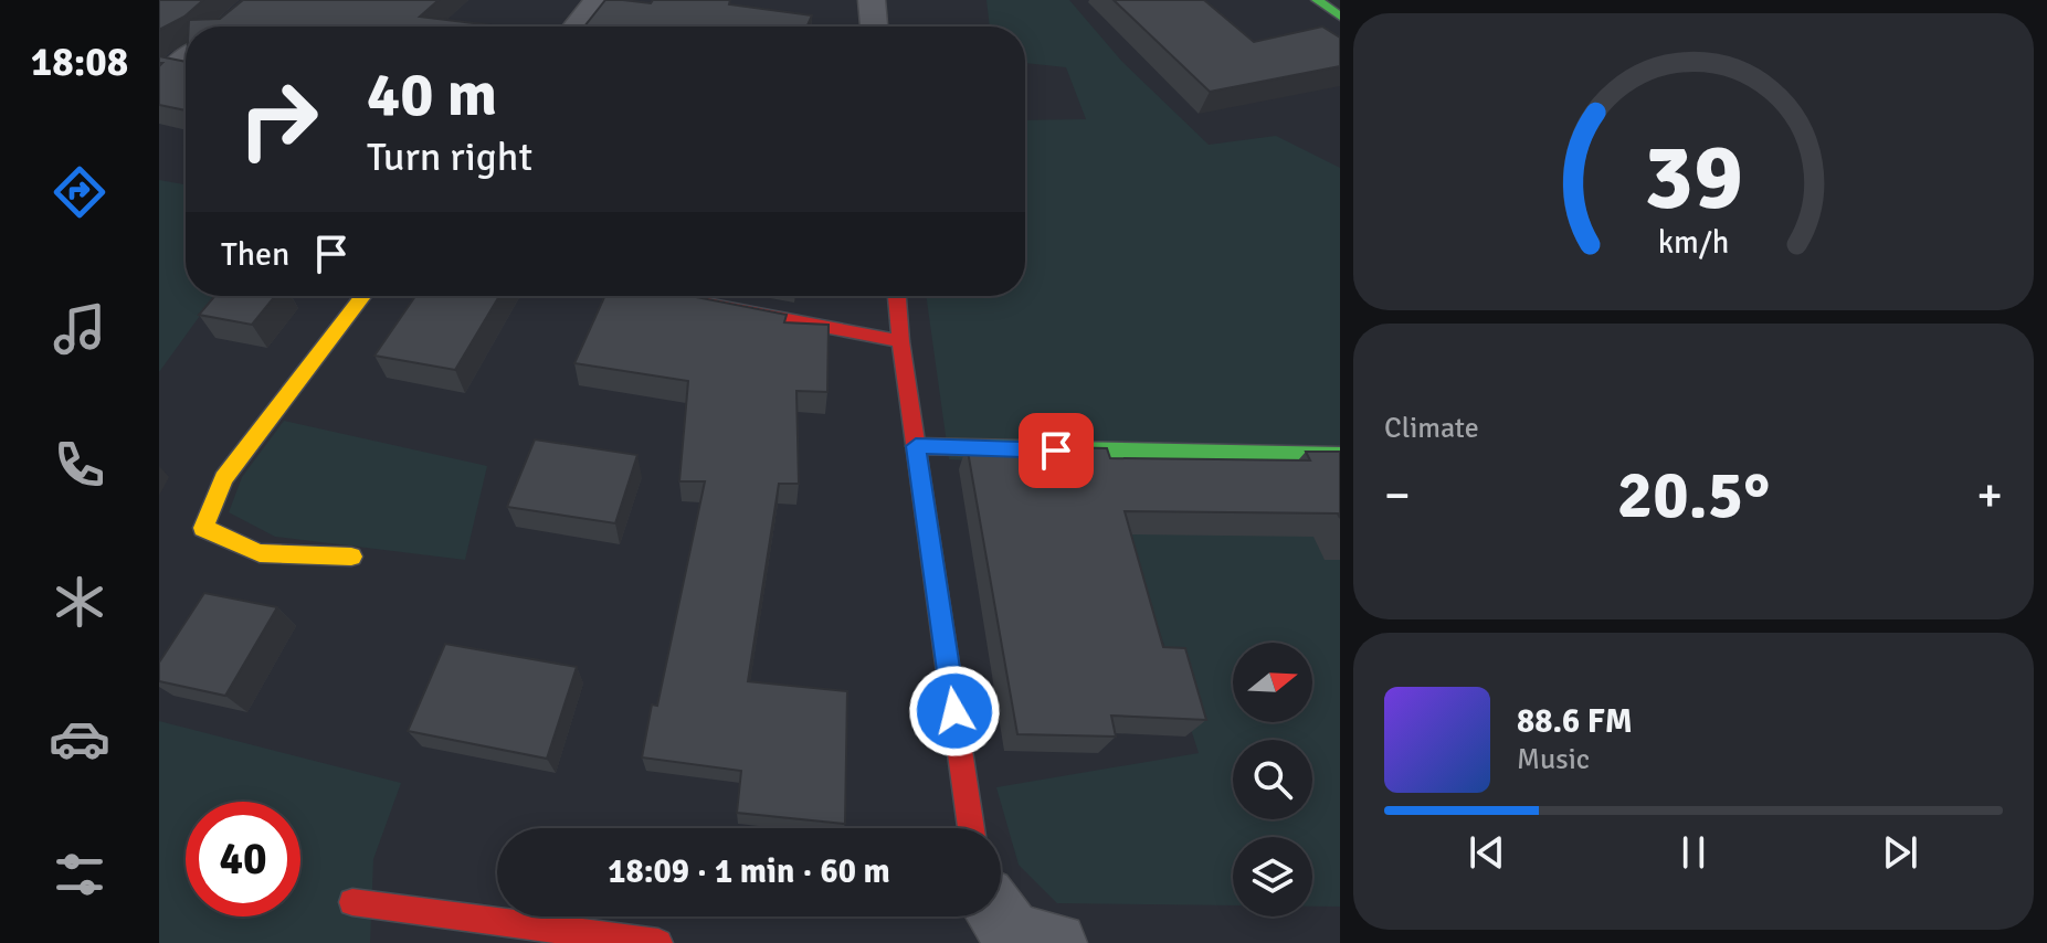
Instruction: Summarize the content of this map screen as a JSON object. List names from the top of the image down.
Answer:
{
  "north": "right",
  "page": {
    "tabs": "18:08",
    "turn": ["40 m", "Turn right"],
    "then": "Then",
    "tile": "Climate",
    "heat": ["−", "20.5°", "+"],
    "song": ["88.6 FM", "Music"],
    "limit": "40",
    "trip": "18:09 · 1 min · 60 m",
    "gauge": ["39", "km/h"]
  }
}
